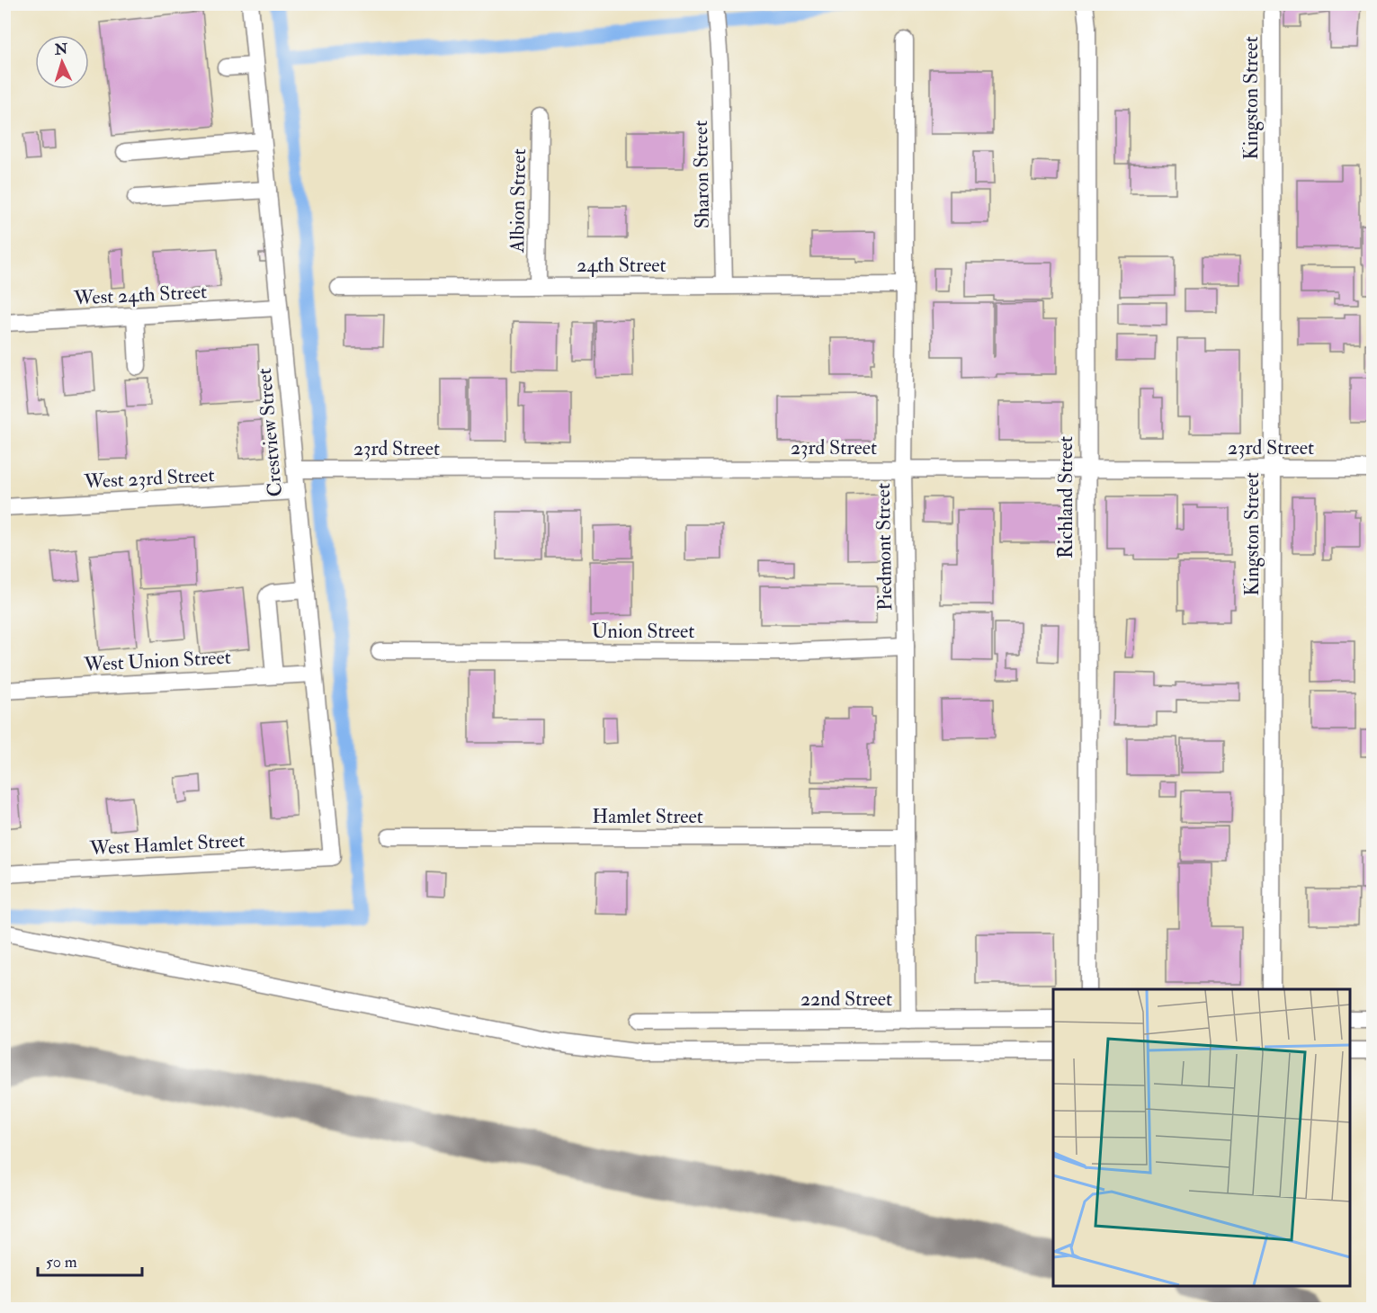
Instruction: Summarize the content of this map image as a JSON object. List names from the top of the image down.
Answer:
{
  "streets": {
    "street": [
      "Kingston Street",
      "Sharon Street",
      "Albion Street",
      "24th Street",
      "West 24th Street",
      "Crestview Street",
      "23rd Street",
      "West 23rd Street",
      "Richland Street",
      "Piedmont Street",
      "Union Street",
      "West Union Street",
      "Hamlet Street",
      "West Hamlet Street",
      "22nd Street"
    ]
  },
  "crossings": [
    ["Kingston Street", "23rd Street"],
    ["Sharon Street", "24th Street"],
    ["Albion Street", "24th Street"],
    ["24th Street", "Piedmont Street"],
    ["West 24th Street", "Crestview Street"],
    ["Crestview Street", "23rd Street"],
    ["Crestview Street", "West 23rd Street"],
    ["Crestview Street", "West Union Street"],
    ["Crestview Street", "West Hamlet Street"],
    ["23rd Street", "Richland Street"],
    ["23rd Street", "Piedmont Street"],
    ["Piedmont Street", "Union Street"],
    ["Piedmont Street", "Hamlet Street"],
    ["Piedmont Street", "22nd Street"]
  ],
  "scale_bar": "50 m",
  "north": "top"
}
